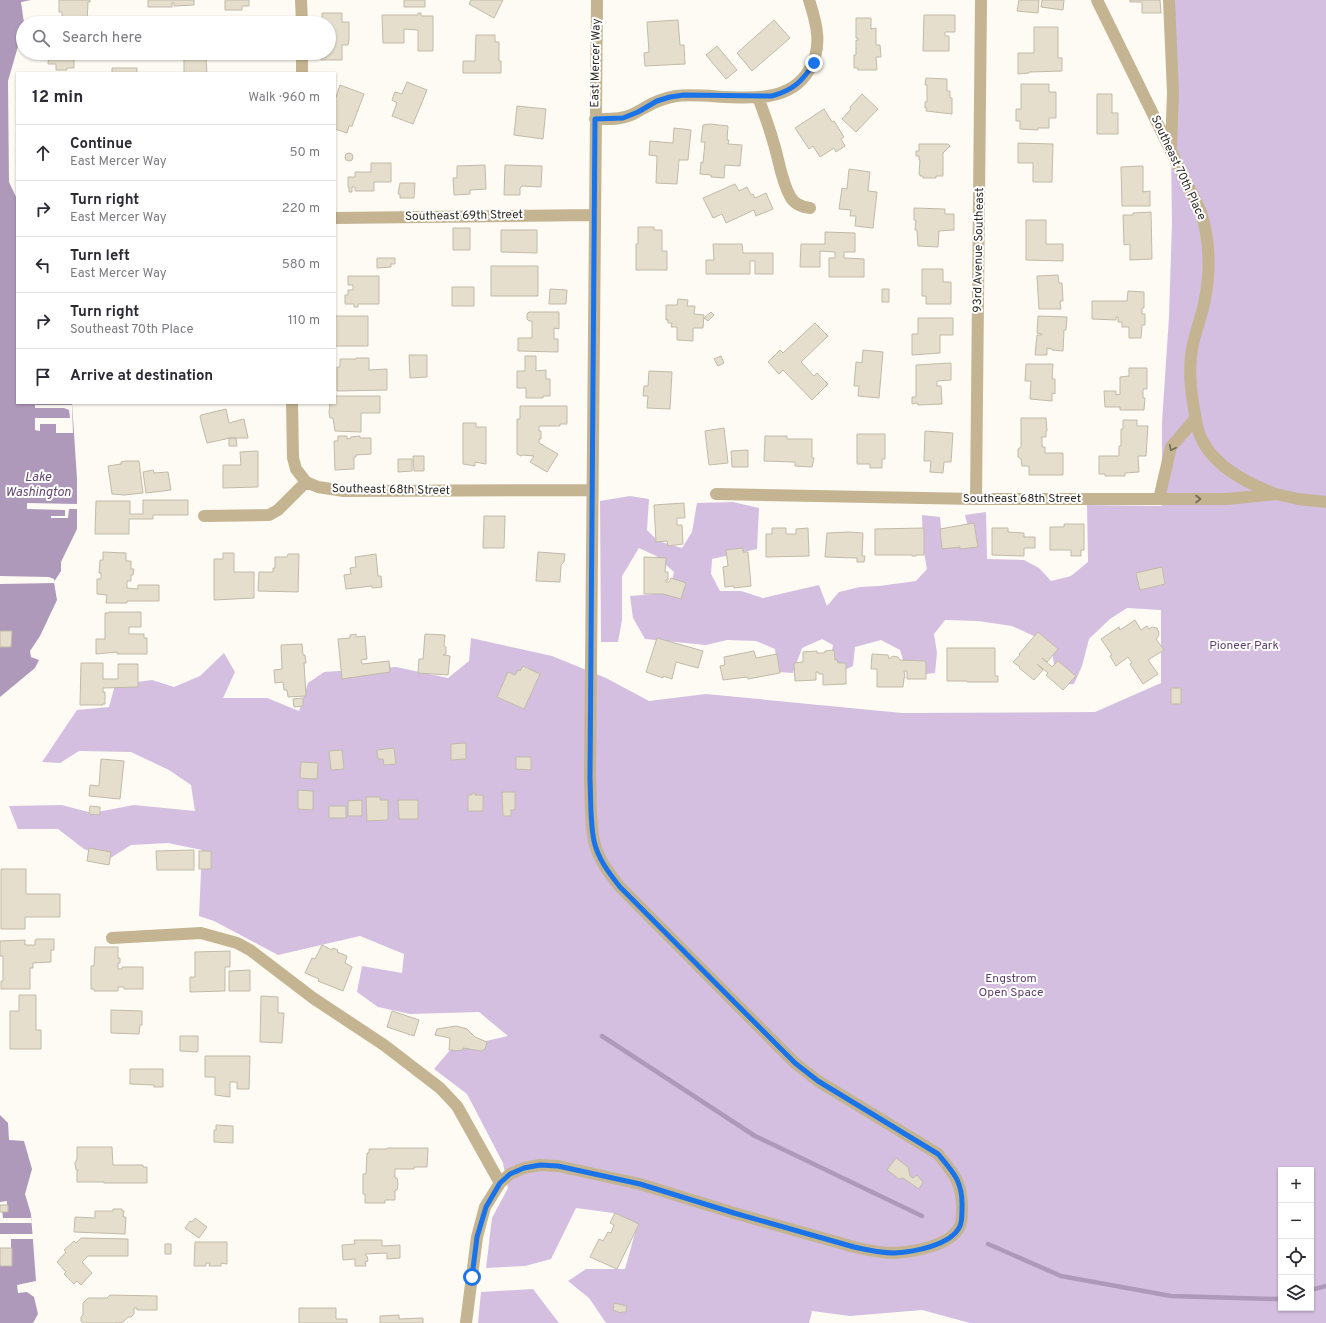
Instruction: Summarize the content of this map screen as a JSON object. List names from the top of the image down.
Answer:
{
  "streets": {
    "street": [
      "East Mercer Way",
      "Southeast 70th Place",
      "Southeast 69th Street",
      "93rd Avenue Southeast",
      "Southeast 68th Street"
    ]
  },
  "crossings": [
    ["East Mercer Way", "Southeast 69th Street"],
    ["East Mercer Way", "Southeast 68th Street"],
    ["Southeast 70th Place", "Southeast 68th Street"],
    ["93rd Avenue Southeast", "Southeast 68th Street"]
  ],
  "water": ["Lake Washington"],
  "parks": ["Pioneer Park", "Engstrom Open Space"],
  "page": {
    "search": "Search here",
    "heading": ["12 min", "Walk · 960 m"],
    "list": [
      ["Continue", "East Mercer Way", "50 m"],
      ["Turn right", "East Mercer Way", "220 m"],
      ["Turn left", "East Mercer Way", "580 m"],
      ["Turn right", "Southeast 70th Place", "110 m"],
      "Arrive at destination"
    ],
    "map_buttons": ["+", "−"]
  }
}
